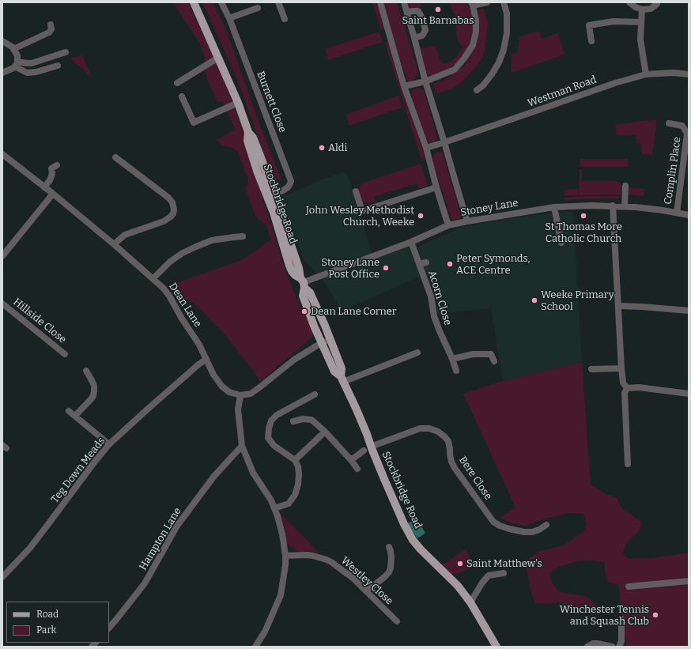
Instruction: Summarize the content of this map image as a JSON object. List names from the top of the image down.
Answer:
{
  "streets": {
    "main road": ["Stockbridge Road"],
    "street": [
      "Westman Road",
      "Burnett Close",
      "Complin Place",
      "Stoney Lane",
      "Acorn Close",
      "Dean Lane",
      "Hillside Close",
      "Teg Down Meads",
      "Bere Close",
      "Hampton Lane",
      "Westley Close"
    ]
  },
  "crossings": [
    ["Burnett Close", "Stockbridge Road"],
    ["Complin Place", "Stoney Lane"],
    ["Stockbridge Road", "Stoney Lane"],
    ["Stockbridge Road", "Bere Close"],
    ["Stoney Lane", "Acorn Close"],
    ["Dean Lane", "Teg Down Meads"]
  ],
  "places": [
    "Saint Barnabas",
    "Aldi",
    "John Wesley Methodist Church, Weeke",
    "St Thomas More Catholic Church",
    "Peter Symonds, ACE Centre",
    "Stoney Lane Post Office",
    "Weeke Primary School",
    "Dean Lane Corner",
    "Saint Matthew's",
    "Winchester Tennis and Squash Club"
  ],
  "legend": ["Road", "Park"]
}
